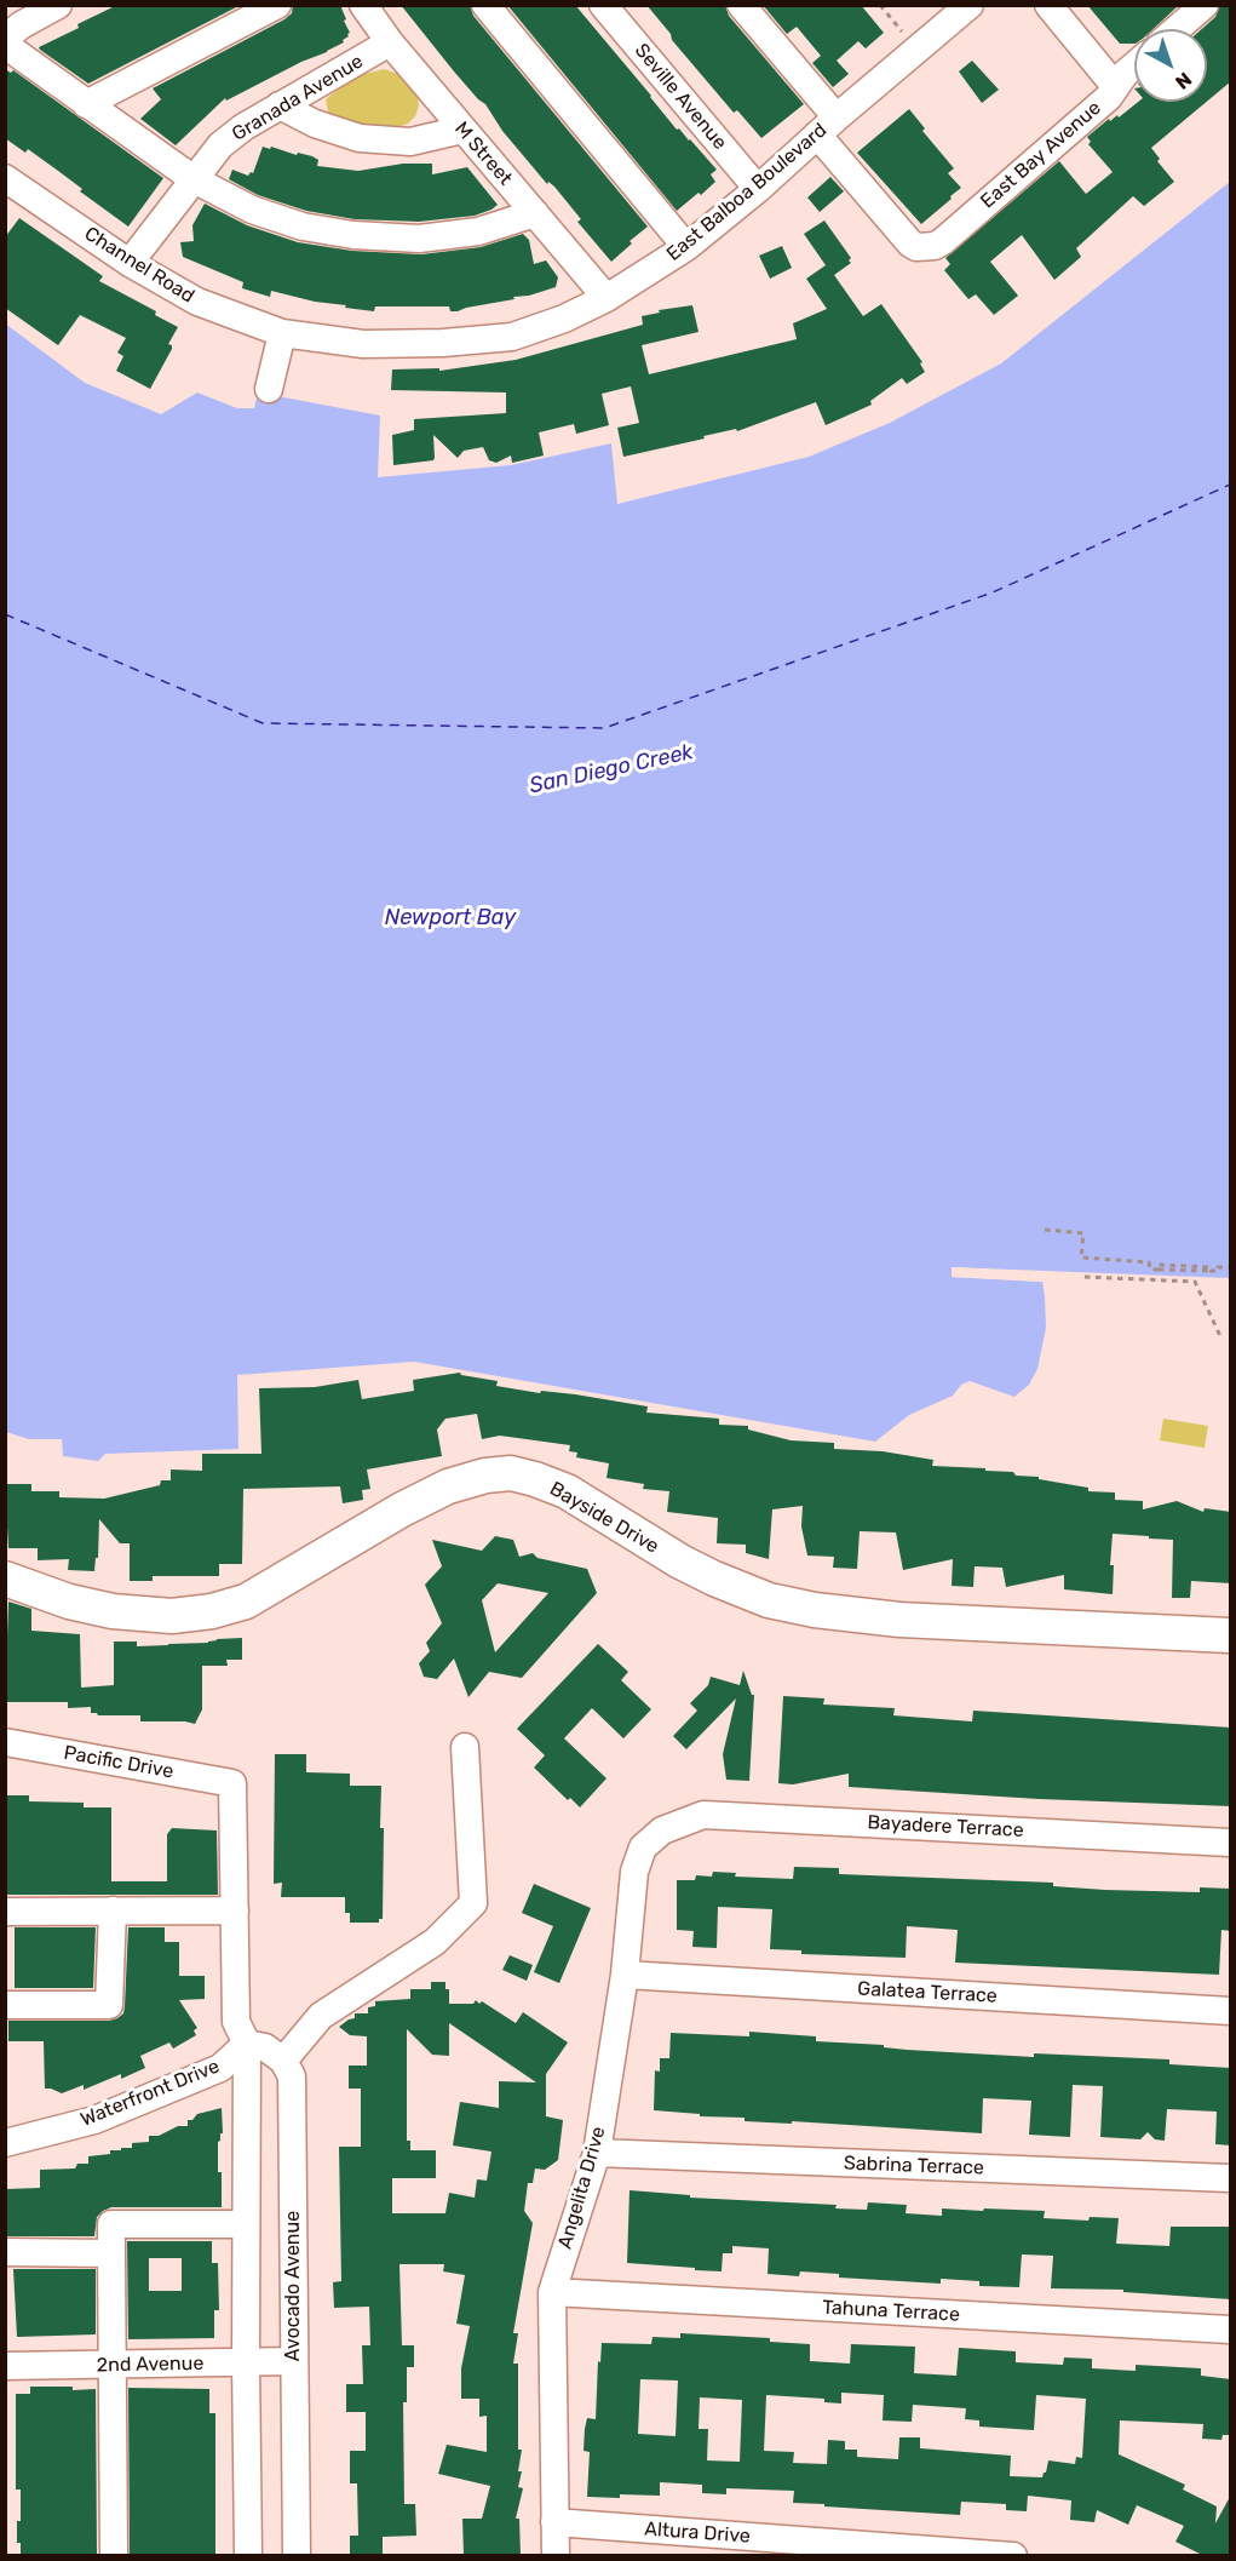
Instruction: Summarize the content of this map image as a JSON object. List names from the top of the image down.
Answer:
{
  "streets": {
    "main road": ["Bayside Drive"],
    "street": [
      "Seville Avenue",
      "Granada Avenue",
      "M Street",
      "East Bay Avenue",
      "East Balboa Boulevard",
      "Channel Road",
      "Pacific Drive",
      "Bayadere Terrace",
      "Galatea Terrace",
      "Waterfront Drive",
      "Sabrina Terrace",
      "Angelita Drive",
      "Avocado Avenue",
      "Tahuna Terrace",
      "2nd Avenue",
      "Altura Drive"
    ]
  },
  "crossings": [
    ["Seville Avenue", "East Balboa Boulevard"],
    ["Granada Avenue", "M Street"],
    ["Granada Avenue", "Channel Road"],
    ["M Street", "East Balboa Boulevard"],
    ["East Bay Avenue", "East Balboa Boulevard"],
    ["East Balboa Boulevard", "Channel Road"],
    ["Bayadere Terrace", "Angelita Drive"],
    ["Galatea Terrace", "Angelita Drive"],
    ["Sabrina Terrace", "Angelita Drive"],
    ["Angelita Drive", "Tahuna Terrace"],
    ["Angelita Drive", "Altura Drive"],
    ["Avocado Avenue", "2nd Avenue"]
  ],
  "water": ["San Diego Creek", "Newport Bay"],
  "north": "bottom right"
}
